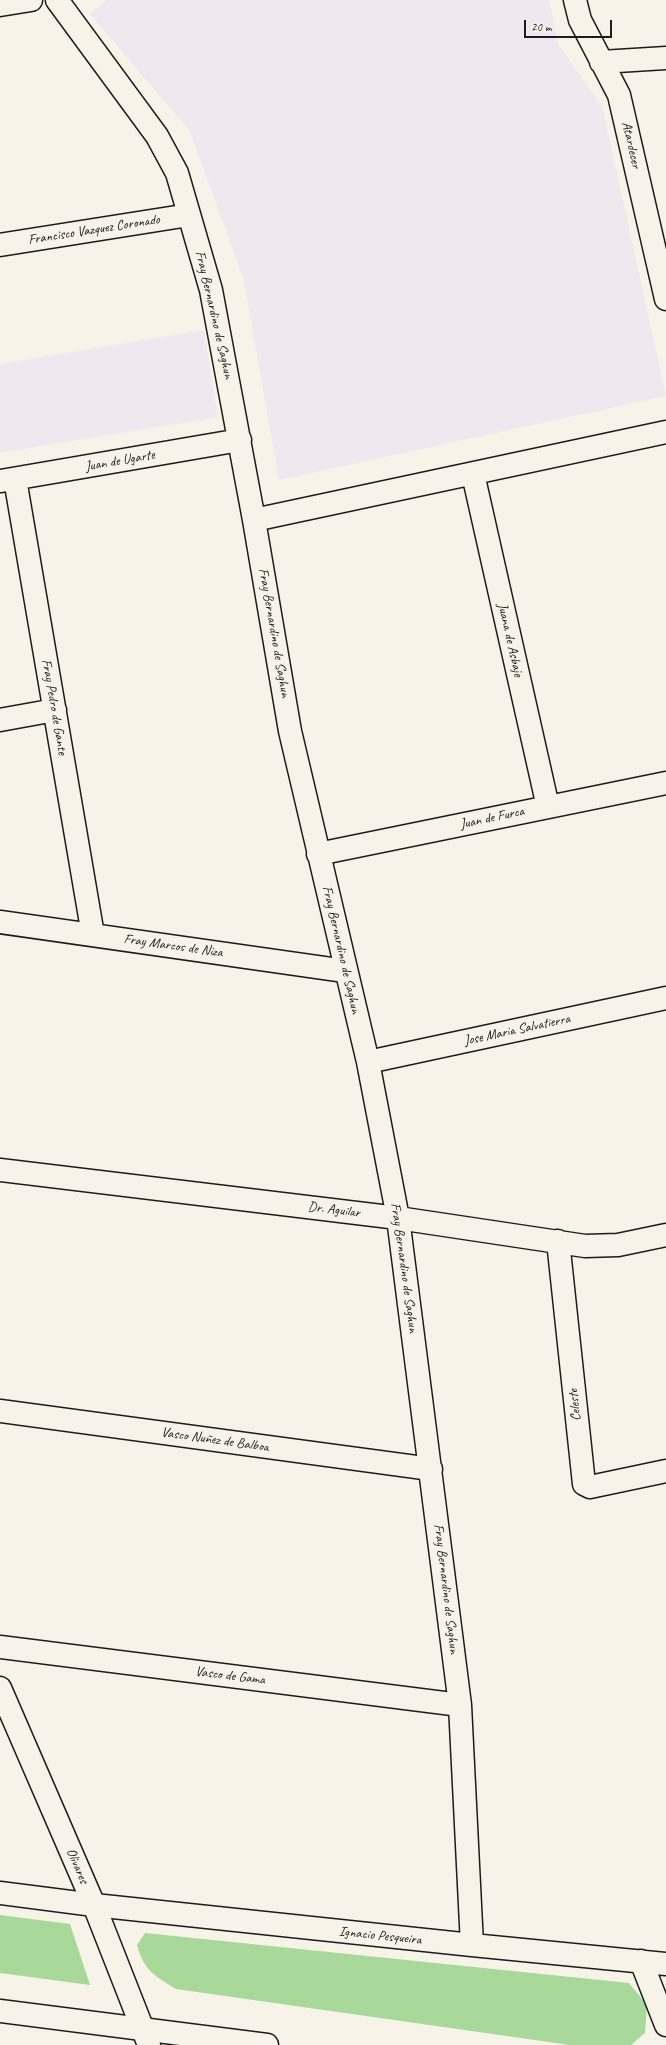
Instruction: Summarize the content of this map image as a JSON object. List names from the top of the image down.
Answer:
{
  "streets": {
    "street": [
      "Atardecer",
      "Francisco Vazquez Coronado",
      "Fray Bernardino de Saghun",
      "Juan de Ugarte",
      "Juana de Asbaje",
      "Fray Pedro de Gante",
      "Juan de Furca",
      "Fray Marcos de Niza",
      "Jose Maria Salvatierra",
      "Dr. Aguilar",
      "Celeste",
      "Vasco Nuñez de Balboa",
      "Vasco de Gama",
      "Olivares",
      "Ignacio Pesqueira"
    ]
  },
  "crossings": [
    ["Francisco Vazquez Coronado", "Fray Bernardino de Saghun"],
    ["Fray Bernardino de Saghun", "Juan de Ugarte"],
    ["Fray Bernardino de Saghun", "Juan de Furca"],
    ["Fray Bernardino de Saghun", "Fray Marcos de Niza"],
    ["Fray Bernardino de Saghun", "Jose Maria Salvatierra"],
    ["Fray Bernardino de Saghun", "Dr. Aguilar"],
    ["Fray Bernardino de Saghun", "Vasco Nuñez de Balboa"],
    ["Fray Bernardino de Saghun", "Vasco de Gama"],
    ["Fray Bernardino de Saghun", "Ignacio Pesqueira"],
    ["Juan de Ugarte", "Fray Pedro de Gante"],
    ["Juana de Asbaje", "Juan de Furca"],
    ["Fray Pedro de Gante", "Fray Marcos de Niza"],
    ["Dr. Aguilar", "Celeste"],
    ["Olivares", "Ignacio Pesqueira"]
  ],
  "scale_bar": "20 m"
}
